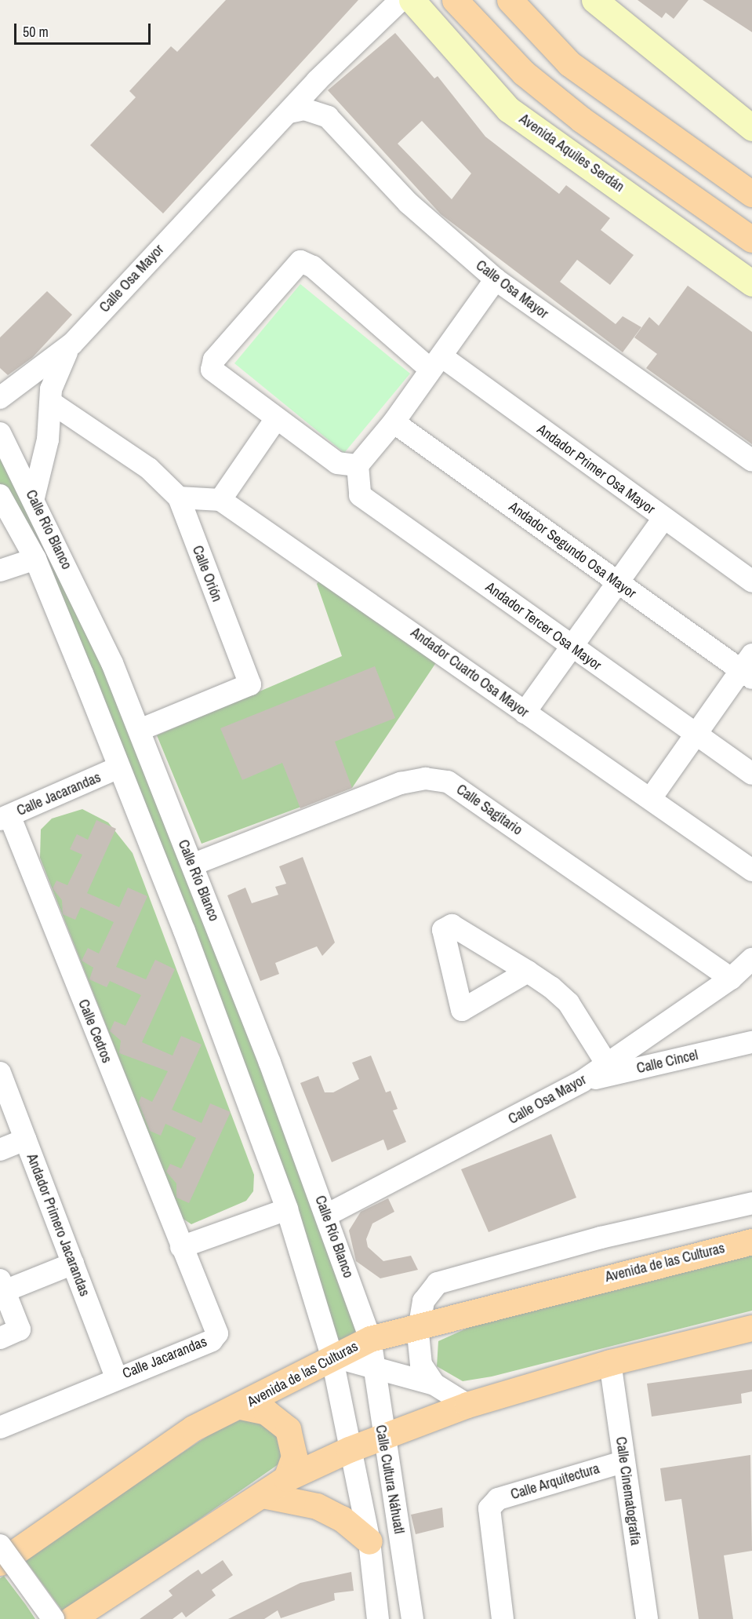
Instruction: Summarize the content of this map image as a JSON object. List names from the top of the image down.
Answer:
{
  "streets": {
    "main road": ["Avenida de las Culturas"],
    "street": [
      "Avenida Aquiles Serdán",
      "Calle Osa Mayor",
      "Andador Primer Osa Mayor",
      "Calle Río Blanco",
      "Andador Segundo Osa Mayor",
      "Calle Orión",
      "Andador Tercer Osa Mayor",
      "Andador Cuarto Osa Mayor",
      "Calle Jacarandas",
      "Calle Sagitario",
      "Calle Cedros",
      "Calle Cincel",
      "Andador Primero Jacarandas",
      "Calle Cultura Náhuatl",
      "Calle Arquitectura",
      "Calle Cinematografía"
    ]
  },
  "crossings": [
    ["Calle Osa Mayor", "Calle Río Blanco"],
    ["Calle Osa Mayor", "Calle Orión"],
    ["Calle Osa Mayor", "Calle Sagitario"],
    ["Calle Osa Mayor", "Calle Cincel"],
    ["Calle Río Blanco", "Calle Orión"],
    ["Calle Río Blanco", "Calle Jacarandas"],
    ["Calle Río Blanco", "Calle Sagitario"],
    ["Calle Río Blanco", "Avenida de las Culturas"],
    ["Calle Río Blanco", "Calle Cultura Náhuatl"],
    ["Calle Jacarandas", "Calle Cedros"],
    ["Calle Jacarandas", "Andador Primero Jacarandas"],
    ["Avenida de las Culturas", "Calle Cultura Náhuatl"],
    ["Calle Arquitectura", "Calle Cinematografía"]
  ],
  "scale_bar": "50 m"
}
